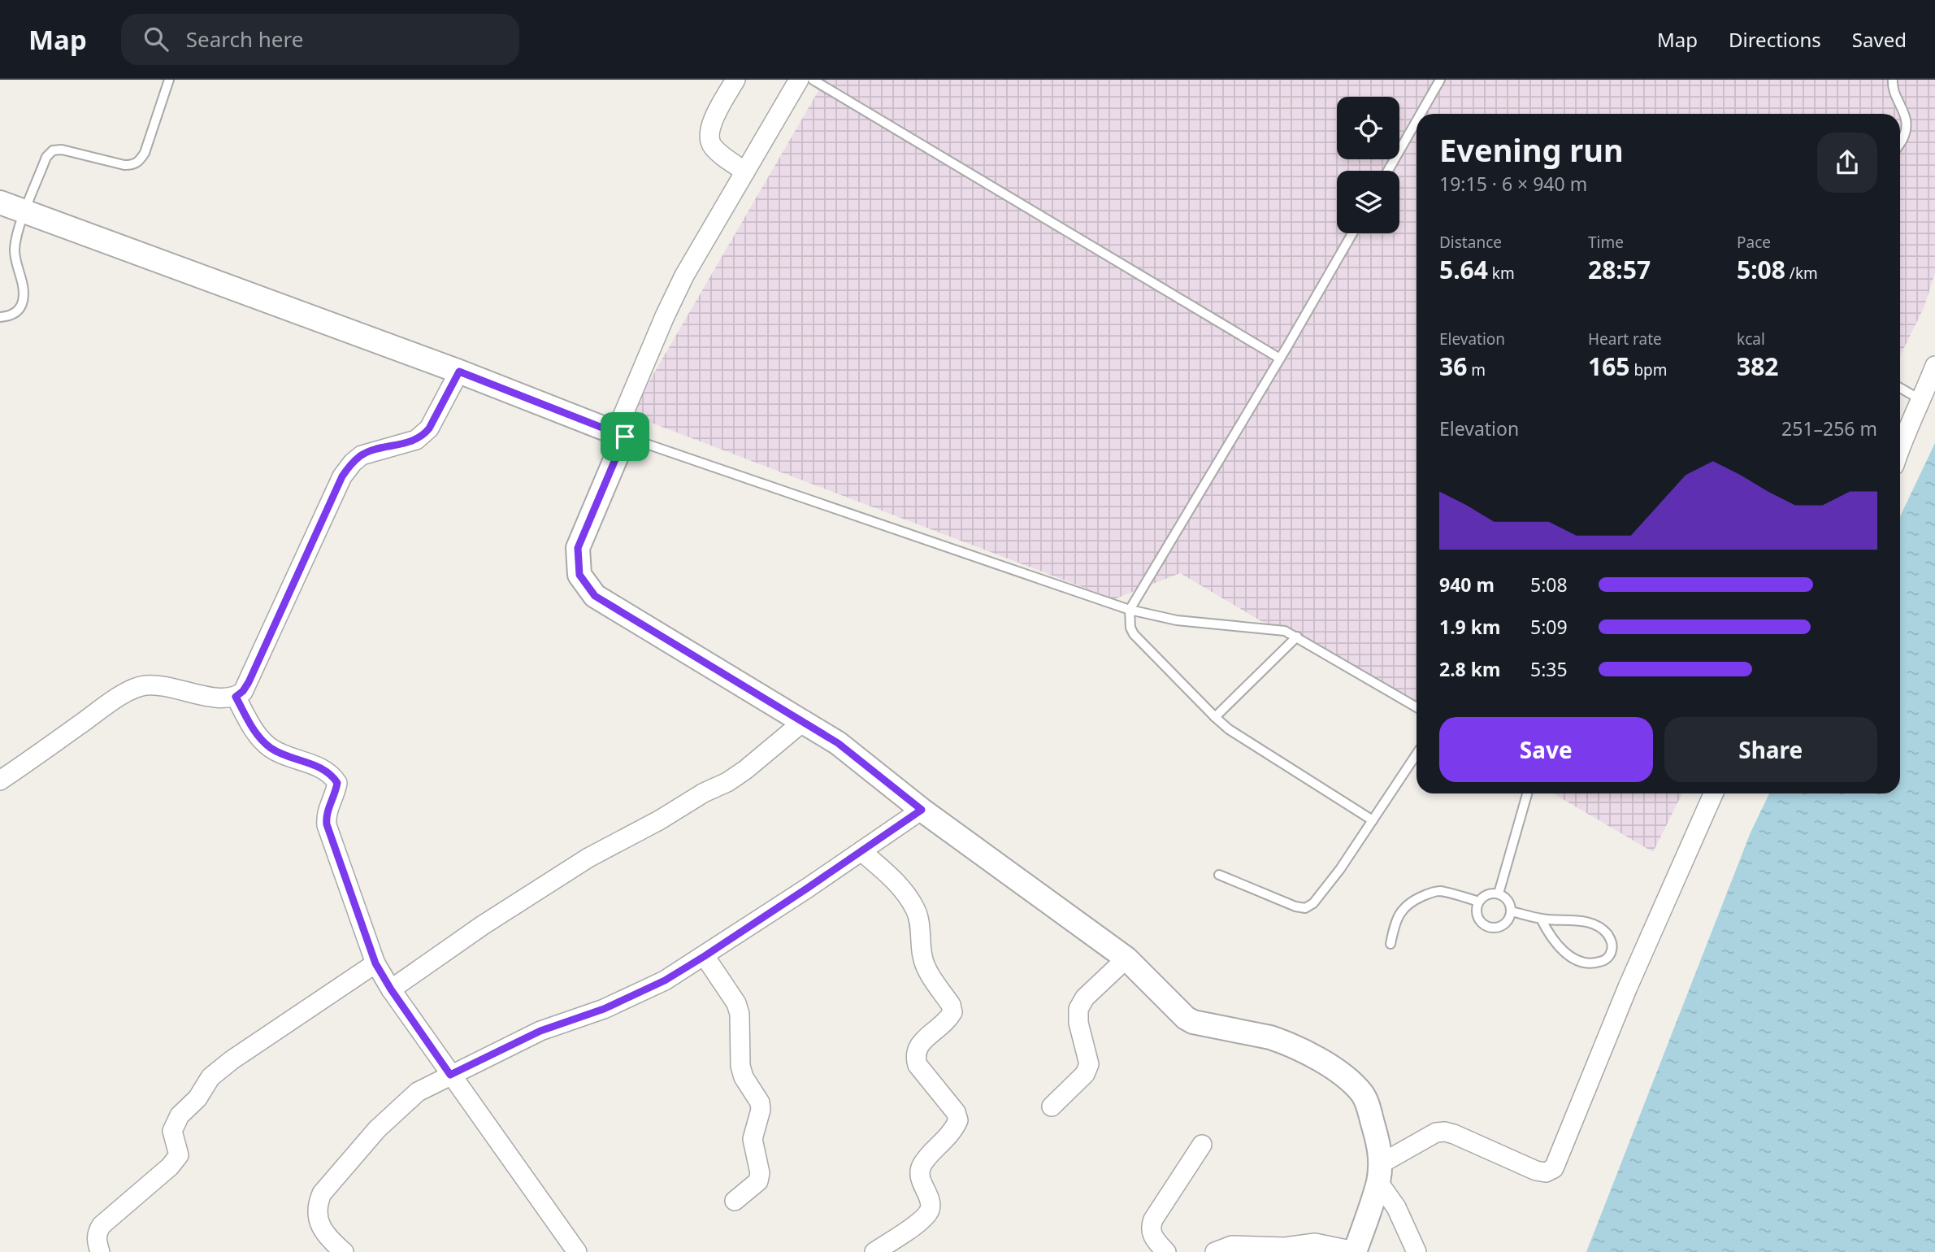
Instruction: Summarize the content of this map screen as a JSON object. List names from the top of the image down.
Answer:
{
  "page": {
    "header": "Map",
    "search": "Search here",
    "nav": ["Map", "Directions", "Saved"],
    "heading": ["Evening run", "19:15 · 6 × 940 m"],
    "stats": [
      ["Distance", "5.64 km"],
      ["Time", "28:57"],
      ["Pace", "5:08 /km"],
      ["Elevation", "36 m"],
      ["Heart rate", "165 bpm"],
      ["kcal", "382"]
    ],
    "chart": ["Elevation", "251–256 m"],
    "list": [
      {
        "name": "940 m",
        "note": "5:08"
      },
      {
        "name": "1.9 km",
        "note": "5:09"
      },
      {
        "name": "2.8 km",
        "note": "5:35"
      }
    ],
    "buttons": ["Save", "Share"]
  }
}
